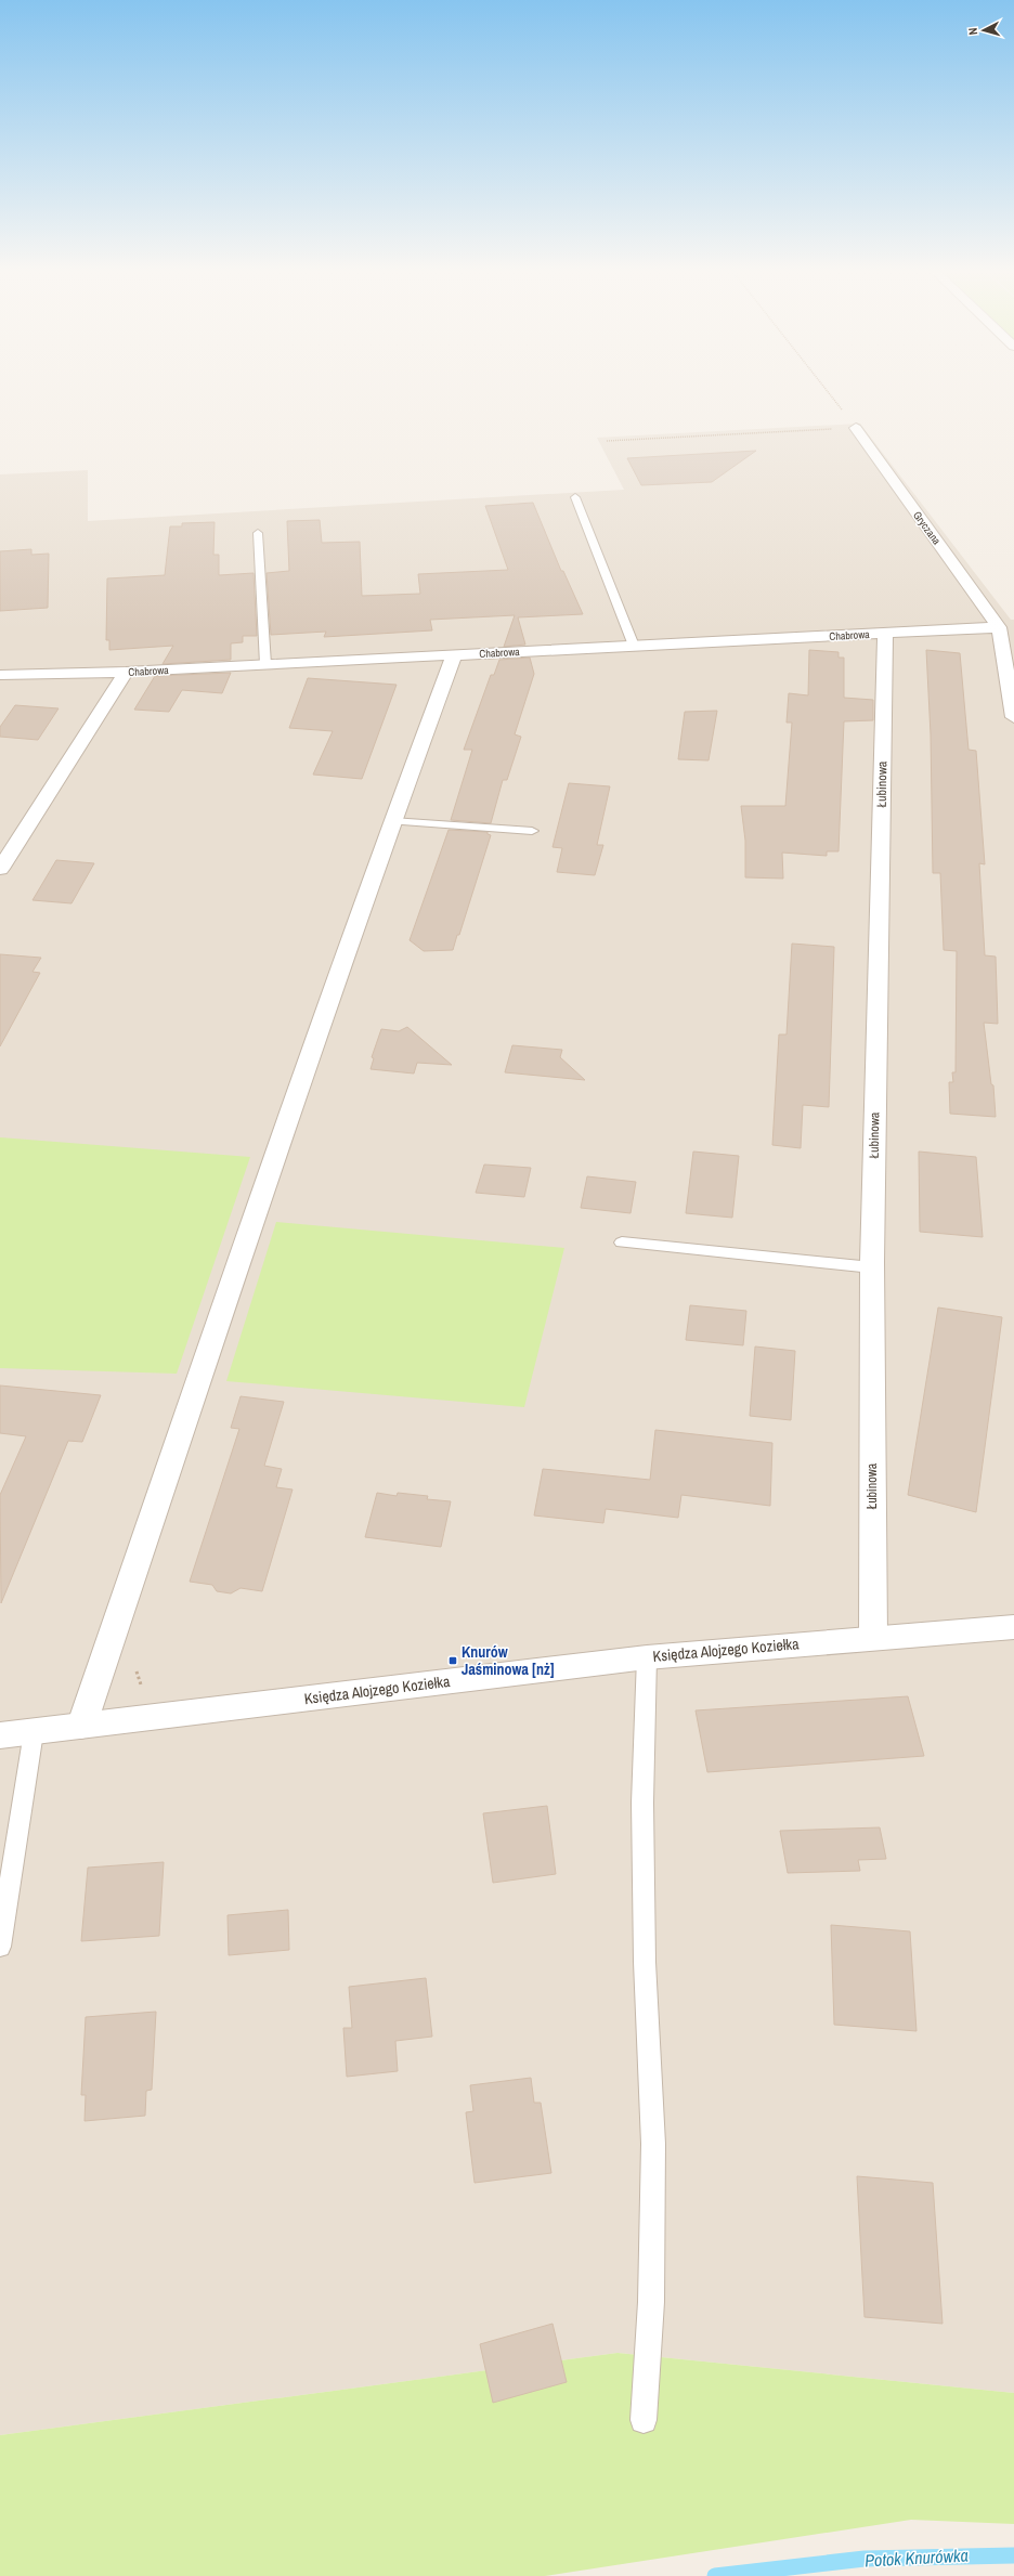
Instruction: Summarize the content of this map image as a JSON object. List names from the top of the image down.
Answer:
{
  "streets": {
    "street": [
      "Gryczana",
      "Chabrowa",
      "Łubinowa",
      "Księdza Alojzego Koziełka"
    ]
  },
  "crossings": [
    ["Gryczana", "Chabrowa"],
    ["Chabrowa", "Łubinowa"],
    ["Łubinowa", "Księdza Alojzego Koziełka"]
  ],
  "water": ["Potok Knurówka"],
  "places": {
    "transit": ["Knurów Jaśminowa [nż]"]
  },
  "north": "left"
}
